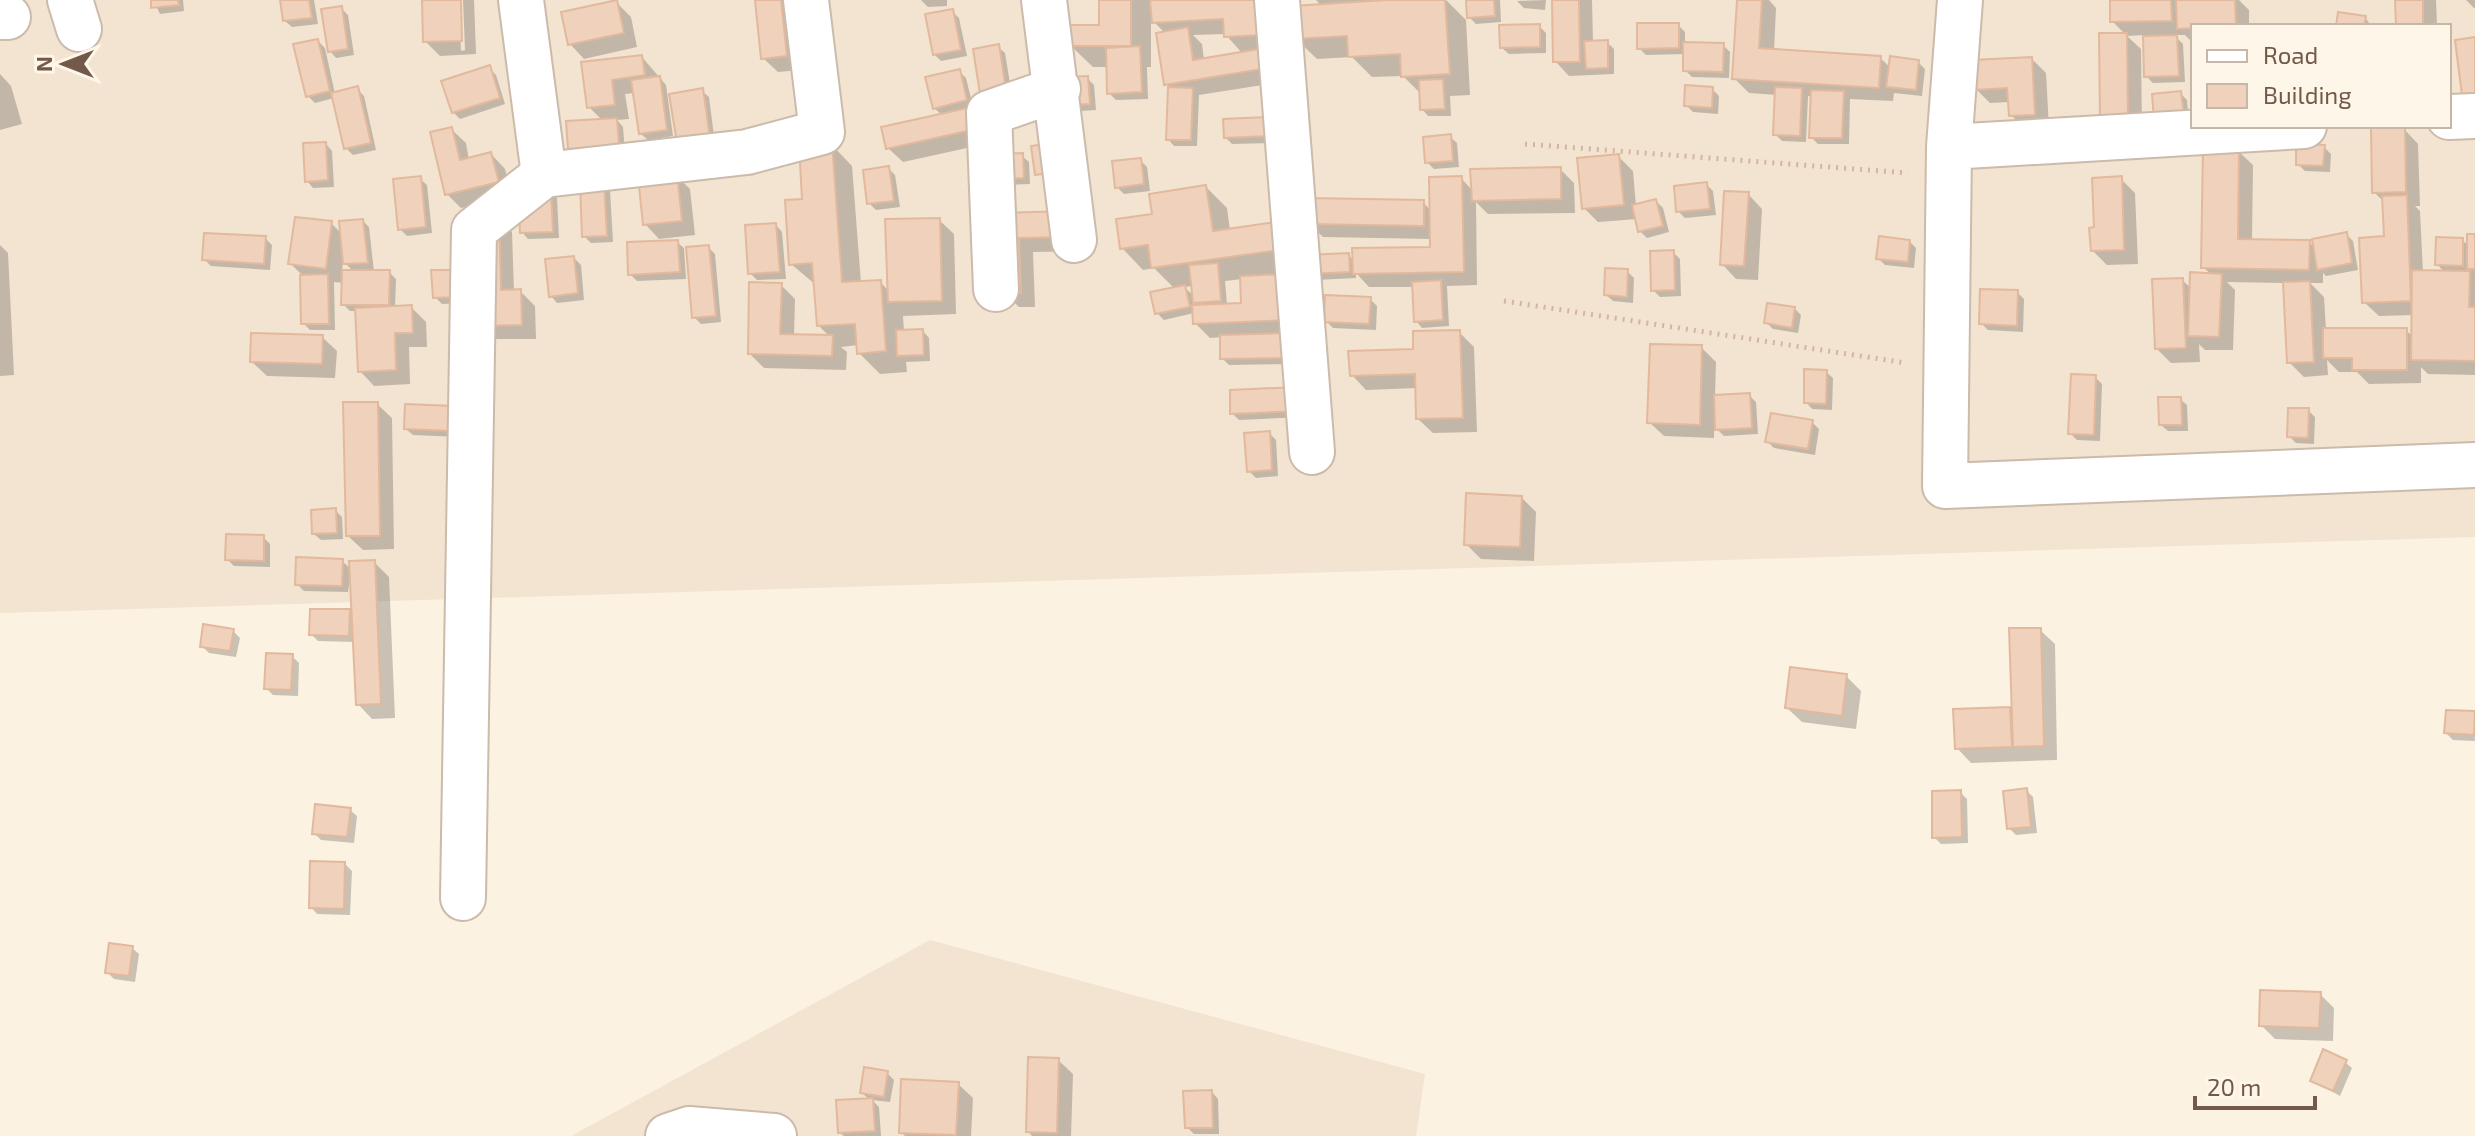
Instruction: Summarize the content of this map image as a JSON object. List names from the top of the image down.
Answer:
{
  "legend": ["Road", "Building"],
  "scale_bar": "20 m",
  "north": "left"
}
